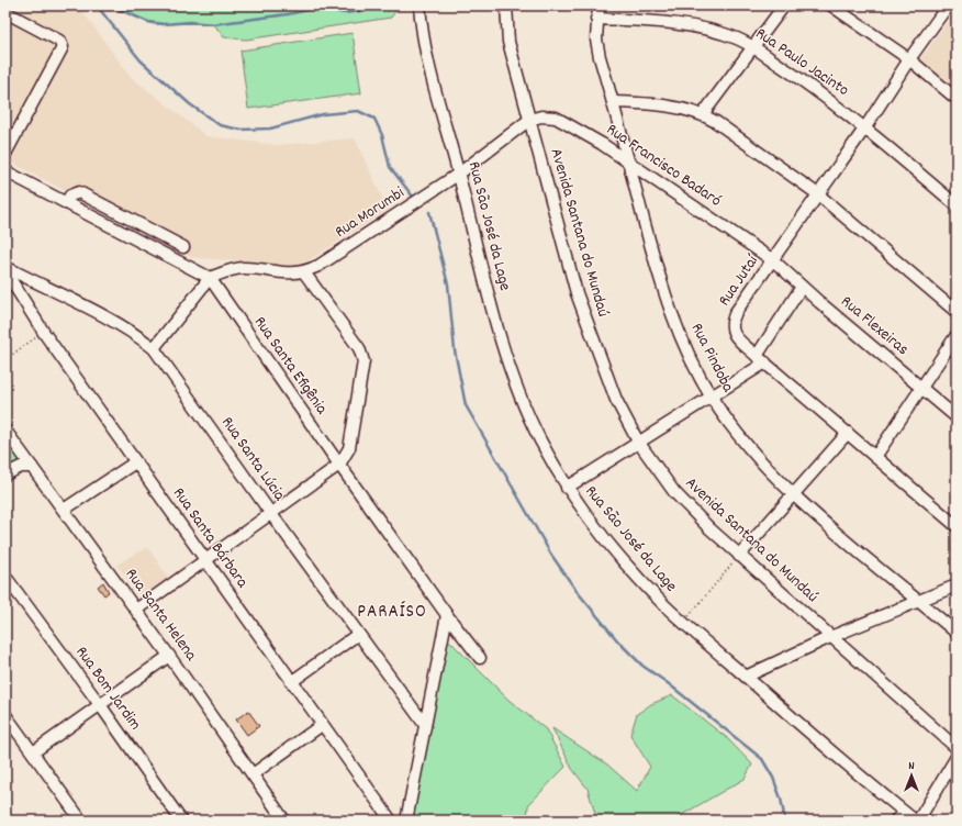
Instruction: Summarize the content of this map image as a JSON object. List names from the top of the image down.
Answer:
{
  "streets": {
    "street": [
      "Rua Paulo Jacinto",
      "Rua Francisco Badaró",
      "Rua Morumbi",
      "Rua São José da Lage",
      "Avenida Santana do Mundaú",
      "Rua Jutaí",
      "Rua Flexeiras",
      "Rua Pindoba",
      "Rua Santa Efigênia",
      "Rua Santa Lúcia",
      "Rua Santa Bárbara",
      "Rua Santa Helena",
      "Rua Bom Jardim"
    ]
  },
  "crossings": [
    ["Rua Paulo Jacinto", "Rua Jutaí"],
    ["Rua Paulo Jacinto", "Rua Pindoba"],
    ["Rua Francisco Badaró", "Rua Morumbi"],
    ["Rua Francisco Badaró", "Avenida Santana do Mundaú"],
    ["Rua Francisco Badaró", "Rua Jutaí"],
    ["Rua Francisco Badaró", "Rua Flexeiras"],
    ["Rua Francisco Badaró", "Rua Pindoba"],
    ["Rua Morumbi", "Rua São José da Lage"],
    ["Rua Morumbi", "Avenida Santana do Mundaú"],
    ["Rua Morumbi", "Rua Santa Efigênia"],
    ["Rua Jutaí", "Rua Flexeiras"]
  ],
  "districts": ["PARAÍSO"],
  "north": "top"
}
